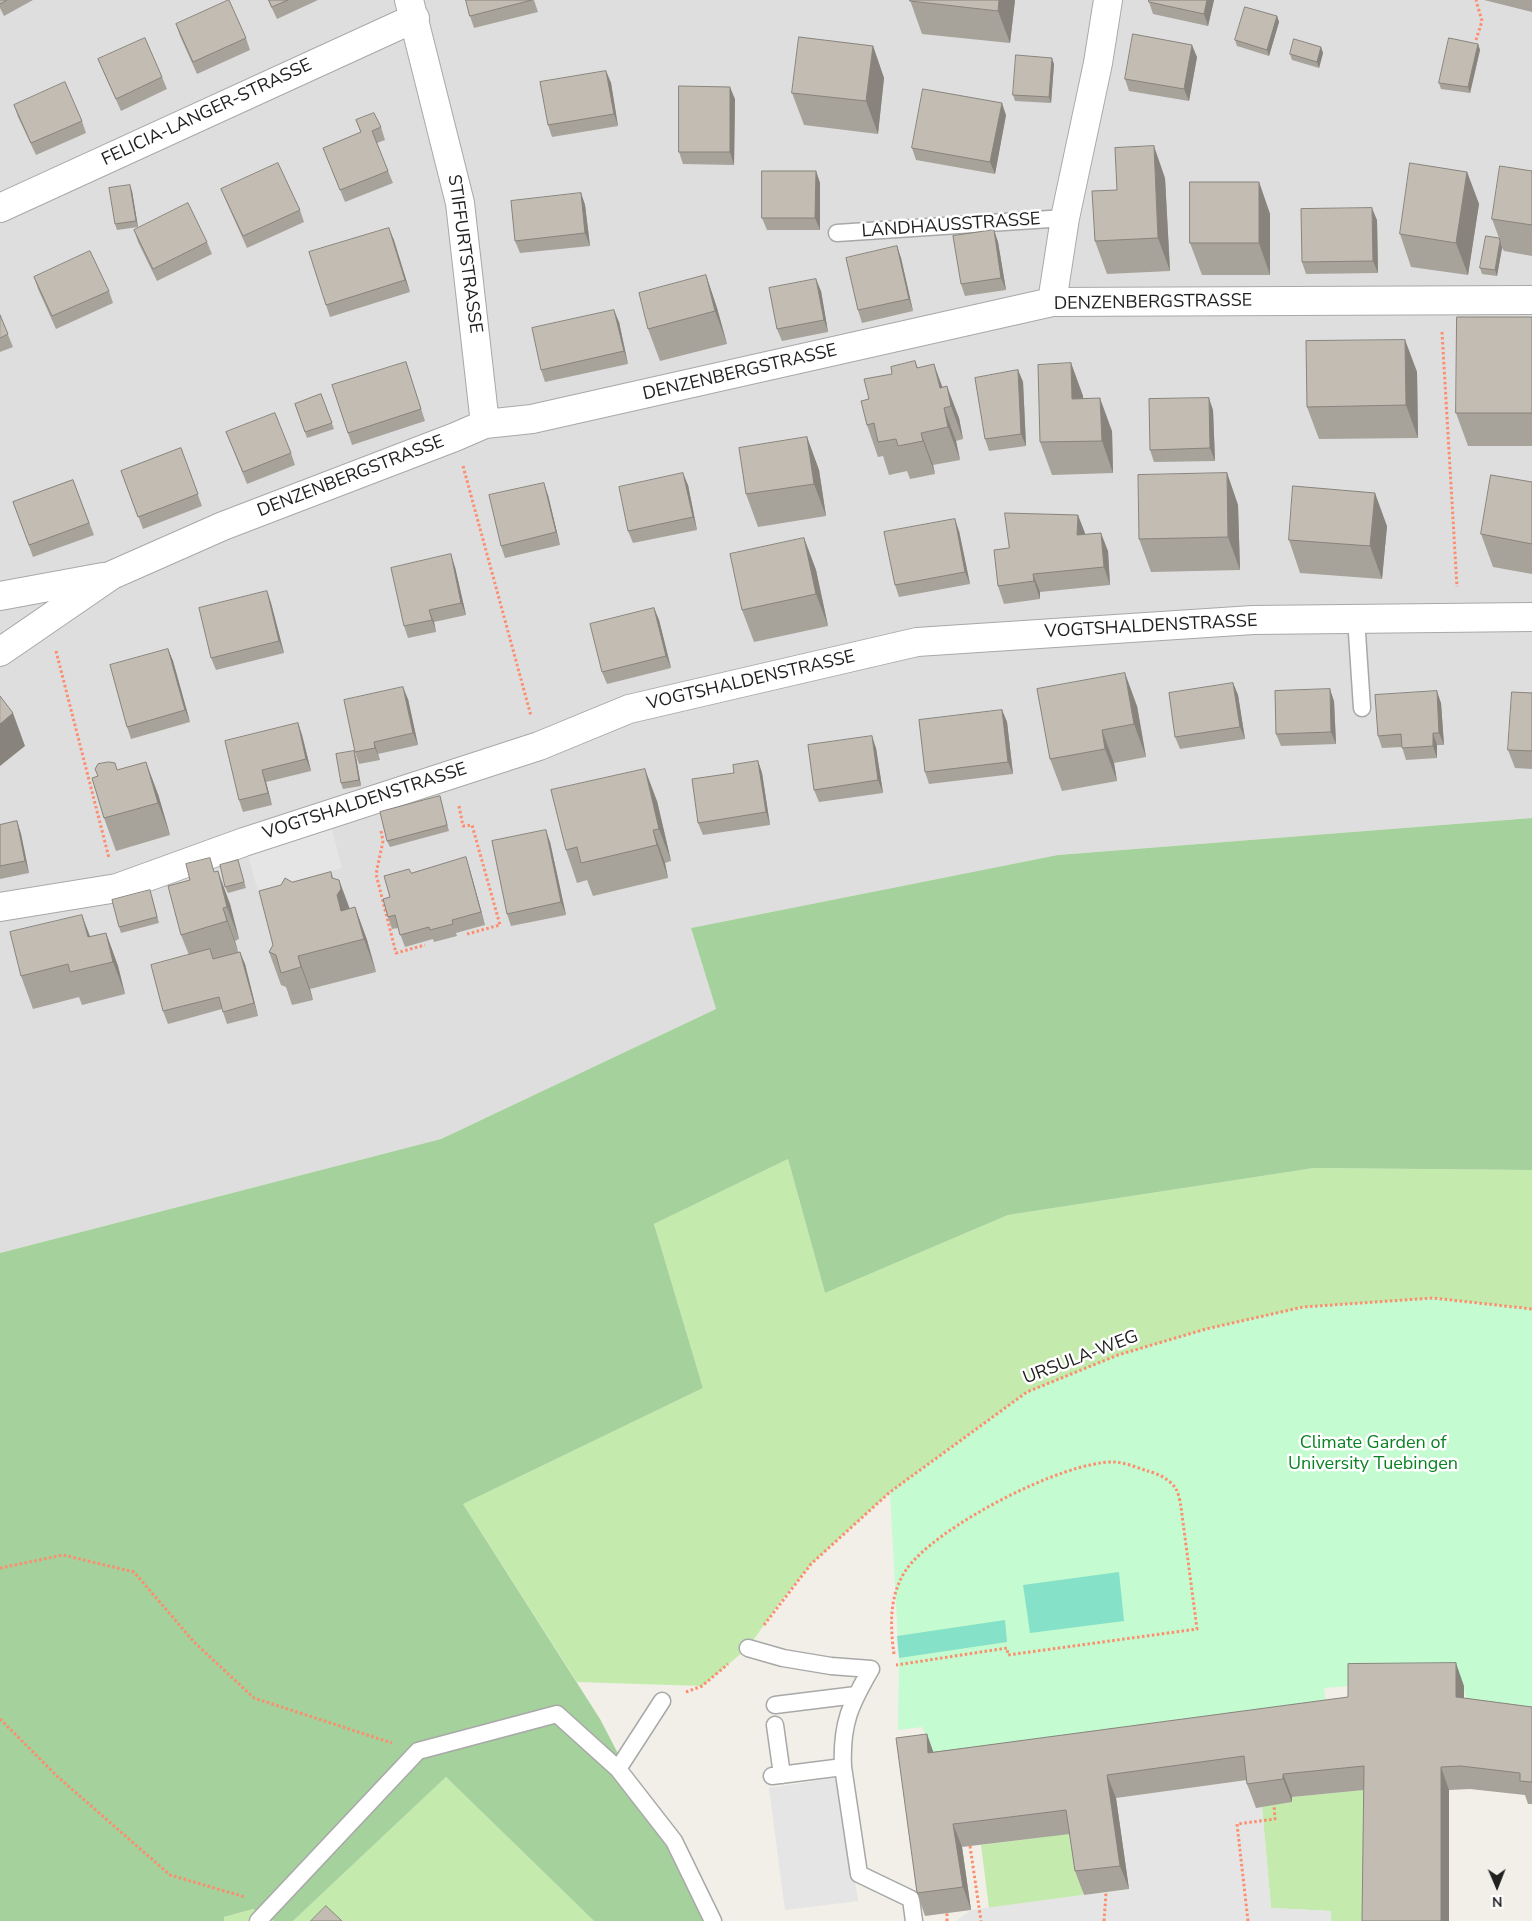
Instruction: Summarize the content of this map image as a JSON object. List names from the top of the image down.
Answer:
{
  "streets": {
    "street": [
      "FELICIA-LANGER-STRASSE",
      "LANDHAUSSTRASSE",
      "STIFFURTSTRASSE",
      "DENZENBERGSTRASSE",
      "VOGTSHALDENSTRASSE"
    ],
    "path": ["URSULA-WEG"]
  },
  "crossings": [
    ["FELICIA-LANGER-STRASSE", "STIFFURTSTRASSE"],
    ["LANDHAUSSTRASSE", "DENZENBERGSTRASSE"],
    ["STIFFURTSTRASSE", "DENZENBERGSTRASSE"]
  ],
  "parks": ["Climate Garden of University Tuebingen"],
  "north": "bottom"
}
